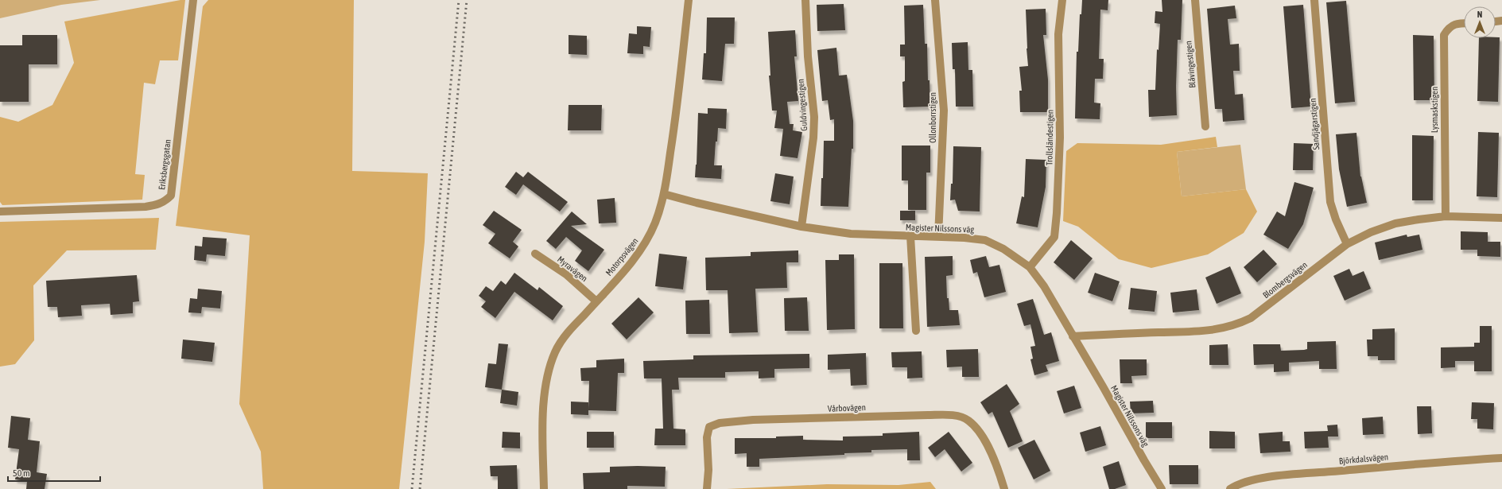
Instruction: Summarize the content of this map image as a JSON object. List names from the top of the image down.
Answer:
{
  "streets": {
    "street": [
      "Blåvingestigen",
      "Guldvingestigen",
      "Lysmaskstigen",
      "Ollonborrstigen",
      "Sandjägarstigen",
      "Trollsländestigen",
      "Eriksbergsgatan",
      "Magister Nilssons väg",
      "Motorpsvägen",
      "Myravägen",
      "Blombergsvägen",
      "Vårbovägen",
      "Björkdalsvägen"
    ]
  },
  "crossings": [
    ["Guldvingestigen", "Magister Nilssons väg"],
    ["Lysmaskstigen", "Blombergsvägen"],
    ["Ollonborrstigen", "Magister Nilssons väg"],
    ["Sandjägarstigen", "Blombergsvägen"],
    ["Trollsländestigen", "Magister Nilssons väg"],
    ["Magister Nilssons väg", "Motorpsvägen"],
    ["Magister Nilssons väg", "Blombergsvägen"],
    ["Motorpsvägen", "Myravägen"]
  ],
  "scale_bar": "50 m",
  "north": "top"
}
